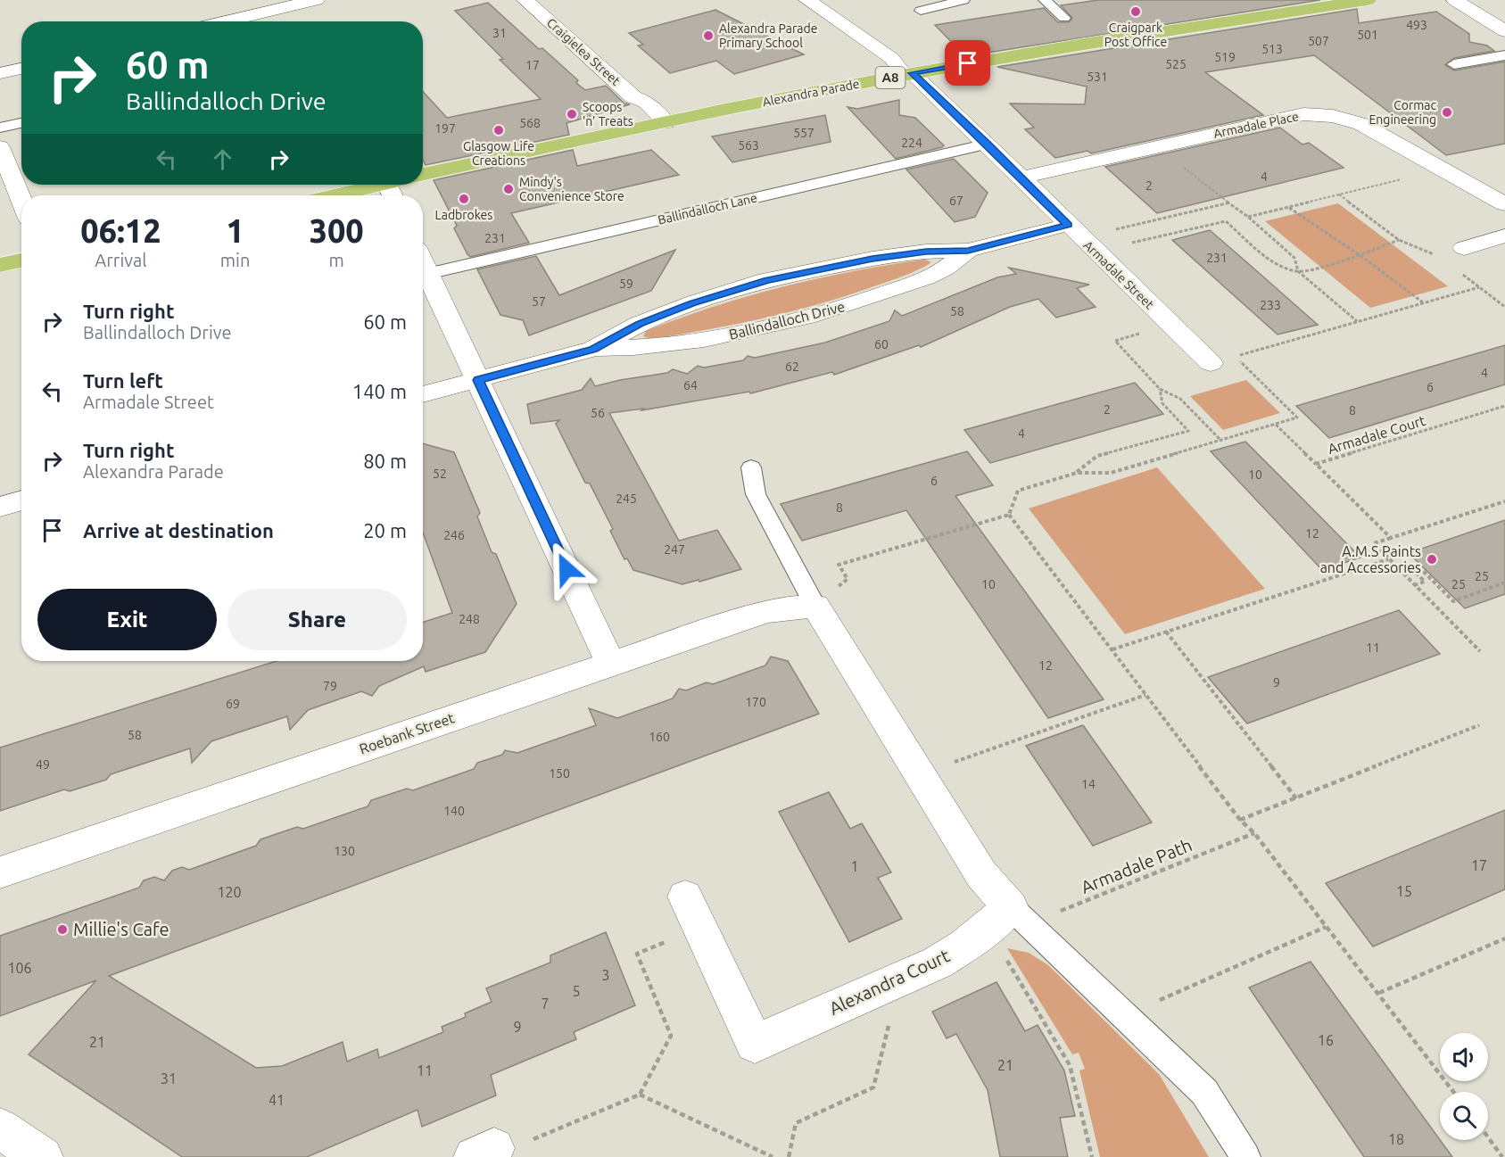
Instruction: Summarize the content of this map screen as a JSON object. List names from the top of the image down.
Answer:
{
  "streets": {
    "main road": ["A8", "Alexandra Parade"],
    "street": [
      "Craigielea Street",
      "Armadale Place",
      "Armadale Street",
      "Ballindalloch Drive",
      "Roebank Street",
      "Alexandra Court"
    ],
    "lane": ["Ballindalloch Lane"],
    "path": ["Armadale Court", "Armadale Path"]
  },
  "crossings": [
    ["Craigielea Street", "Alexandra Parade"],
    ["Alexandra Parade", "Armadale Street"],
    ["Armadale Place", "Armadale Street"],
    ["Ballindalloch Lane", "Armadale Street"],
    ["Armadale Street", "Ballindalloch Drive"],
    ["Armadale Path", "Alexandra Court"]
  ],
  "places": [
    "Craigpark Post Office",
    "Alexandra Parade Primary School",
    "Cormac Engineering",
    "Scoops 'n' Treats",
    "Glasgow Life Creations",
    "Mindy's Convenience Store",
    "Ladbrokes",
    "A.M.S Paints and Accessories",
    "Millie's Cafe"
  ],
  "house_numbers": [
    "493",
    "31",
    "501",
    "507",
    "513",
    "519",
    "525",
    "17",
    "531",
    "568",
    "197",
    "557",
    "224",
    "563",
    "4",
    "2",
    "67",
    "231",
    "231",
    "59",
    "57",
    "233",
    "58",
    "60",
    "62",
    "4",
    "64",
    "6",
    "2",
    "8",
    "56",
    "4",
    "52",
    "10",
    "6",
    "245",
    "8",
    "12",
    "246",
    "247",
    "25",
    "10",
    "25",
    "248",
    "11",
    "12",
    "9",
    "79",
    "170",
    "69",
    "58",
    "160",
    "49",
    "150",
    "14",
    "140",
    "130",
    "17",
    "1",
    "15",
    "120",
    "106",
    "3",
    "5",
    "7",
    "9",
    "16",
    "21",
    "21",
    "11",
    "31",
    "41",
    "18"
  ],
  "page": {
    "turn": ["60 m", "Ballindalloch Drive"],
    "eta": [
      "06:12",
      "Arrival",
      "1",
      "min",
      "300",
      "m"
    ],
    "list": [
      {
        "name": "Turn right",
        "note": "Ballindalloch Drive",
        "value": "60 m"
      },
      {
        "name": "Turn left",
        "note": "Armadale Street",
        "value": "140 m"
      },
      {
        "name": "Turn right",
        "note": "Alexandra Parade",
        "value": "80 m"
      },
      {
        "name": "Arrive at destination",
        "value": "20 m"
      }
    ],
    "buttons": ["Exit", "Share"]
  }
}
